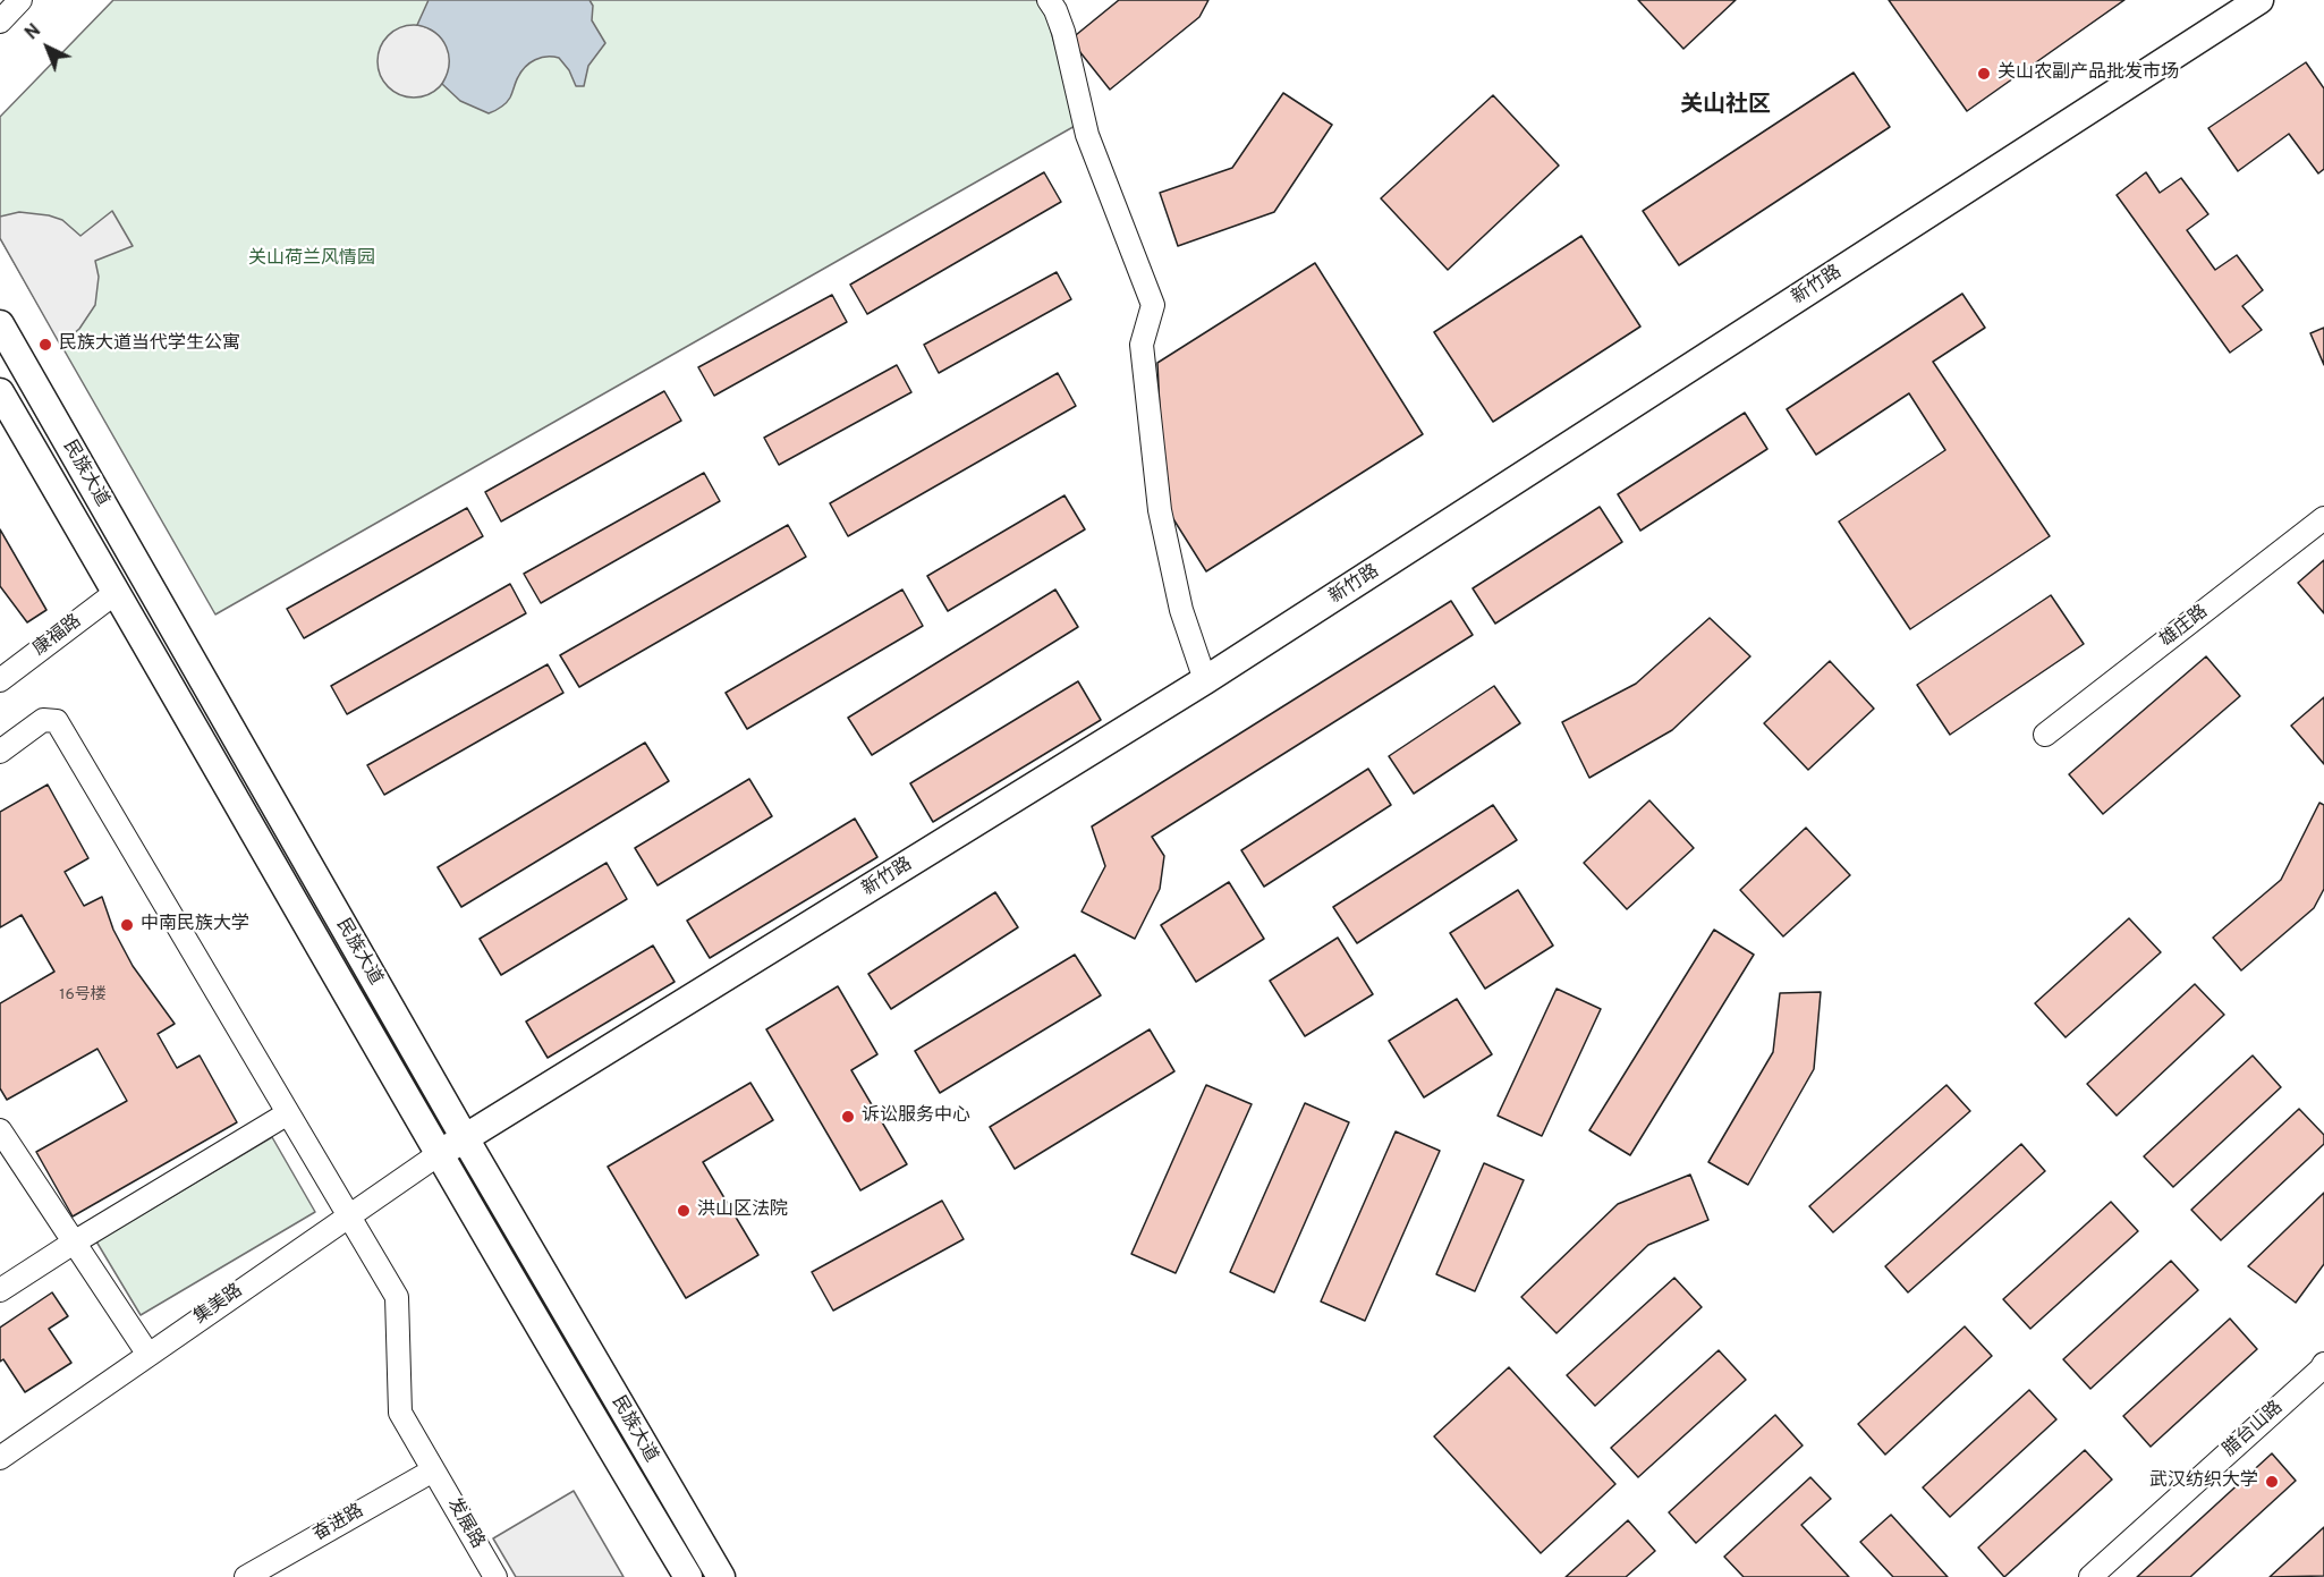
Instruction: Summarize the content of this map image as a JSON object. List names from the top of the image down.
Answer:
{
  "streets": {
    "main road": ["新竹路", "民族大道"],
    "street": [
      "雄庄路",
      "康福路",
      "集美路",
      "腊台山路",
      "奋进路",
      "发展路"
    ]
  },
  "crossings": [
    ["新竹路", "民族大道"],
    ["新竹路", "集美路"],
    ["民族大道", "康福路"],
    ["民族大道", "集美路"],
    ["集美路", "发展路"],
    ["奋进路", "发展路"]
  ],
  "districts": ["关山社区"],
  "parks": ["关山荷兰风情园"],
  "places": [
    "关山农副产品批发市场",
    "民族大道当代学生公寓",
    "中南民族大学",
    "诉讼服务中心",
    "洪山区法院",
    "武汉纺织大学"
  ],
  "house_numbers": ["16号楼"],
  "north": "top left"
}
